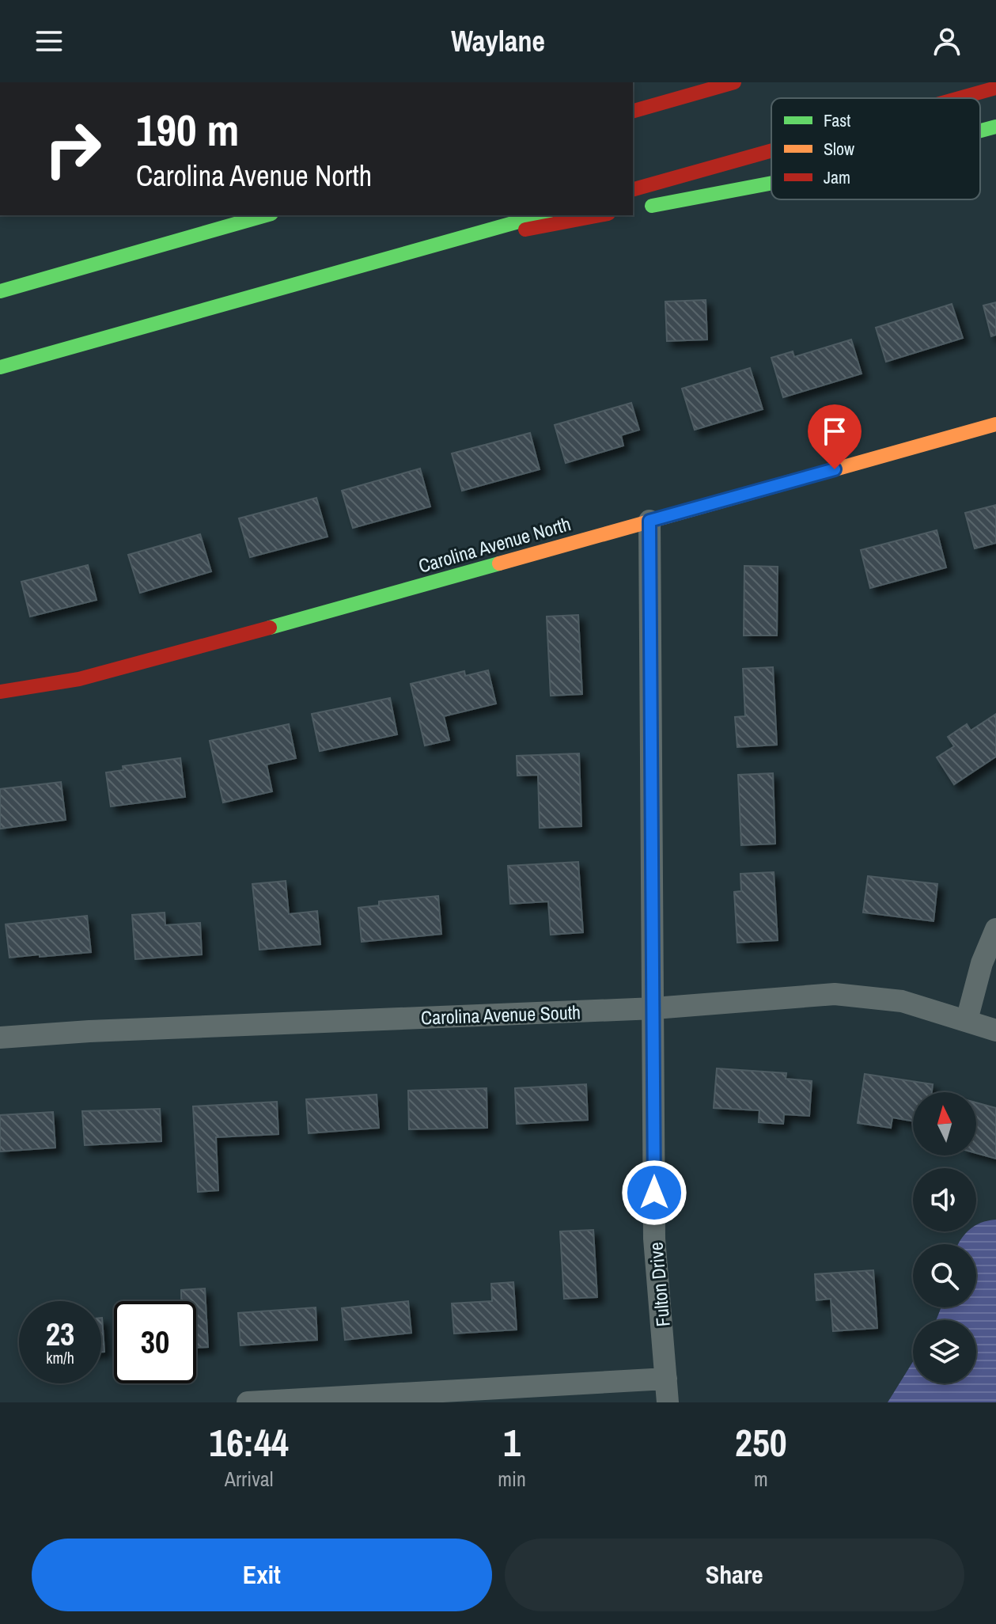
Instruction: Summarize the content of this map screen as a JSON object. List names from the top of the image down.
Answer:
{
  "streets": {
    "main road": ["Carolina Avenue North"],
    "street": ["Carolina Avenue South", "Fulton Drive"]
  },
  "crossings": [
    ["Carolina Avenue North", "Fulton Drive"],
    ["Carolina Avenue South", "Fulton Drive"]
  ],
  "legend": ["Fast", "Slow", "Jam"],
  "north": "top",
  "page": {
    "header": "Waylane",
    "turn": ["190 m", "Carolina Avenue North"],
    "speed": "23 km/h",
    "limit": "30",
    "eta": [
      "16:44",
      "Arrival",
      "1",
      "min",
      "250",
      "m"
    ],
    "buttons": ["Exit", "Share"]
  }
}
